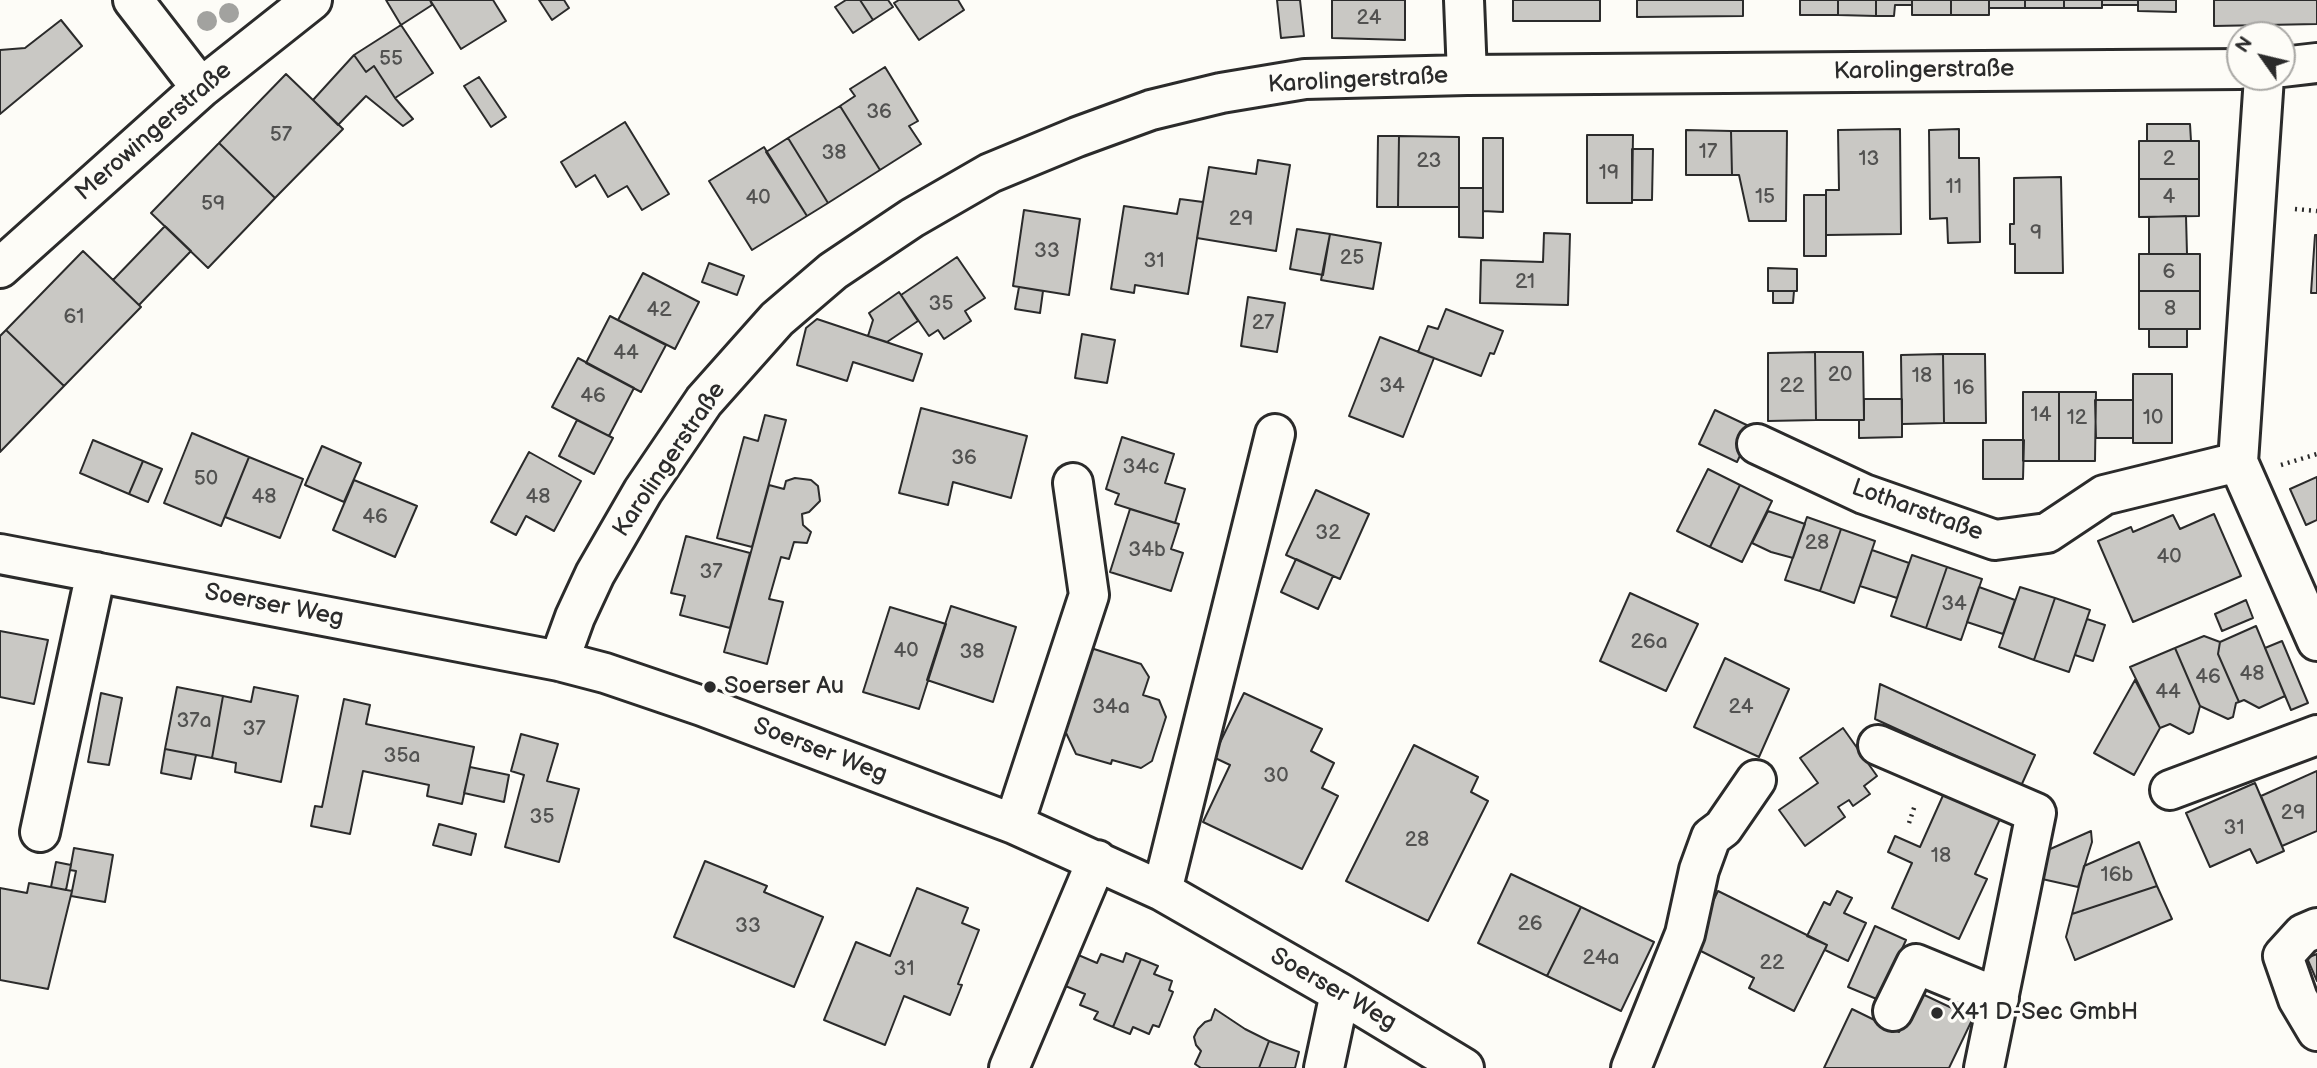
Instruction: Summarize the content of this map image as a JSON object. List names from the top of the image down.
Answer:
{
  "streets": {
    "street": [
      "Karolingerstraße",
      "Merowingerstraße",
      "Lotharstraße",
      "Soerser Weg"
    ]
  },
  "crossings": [
    ["Karolingerstraße", "Soerser Weg"]
  ],
  "places": ["Soerser Au", "X41 D-Sec GmbH"],
  "house_numbers": [
    "24",
    "55",
    "36",
    "57",
    "17",
    "38",
    "13",
    "2",
    "23",
    "19",
    "11",
    "15",
    "4",
    "40",
    "59",
    "29",
    "9",
    "33",
    "25",
    "31",
    "6",
    "21",
    "35",
    "8",
    "42",
    "61",
    "27",
    "44",
    "20",
    "18",
    "34",
    "22",
    "16",
    "46",
    "14",
    "12",
    "10",
    "36",
    "34c",
    "50",
    "48",
    "48",
    "46",
    "32",
    "28",
    "34b",
    "40",
    "37",
    "34",
    "26a",
    "40",
    "38",
    "48",
    "46",
    "44",
    "34a",
    "24",
    "37a",
    "37",
    "35a",
    "30",
    "29",
    "35",
    "31",
    "28",
    "18",
    "16b",
    "26",
    "33",
    "24a",
    "22",
    "31"
  ],
  "north": "top left"
}
